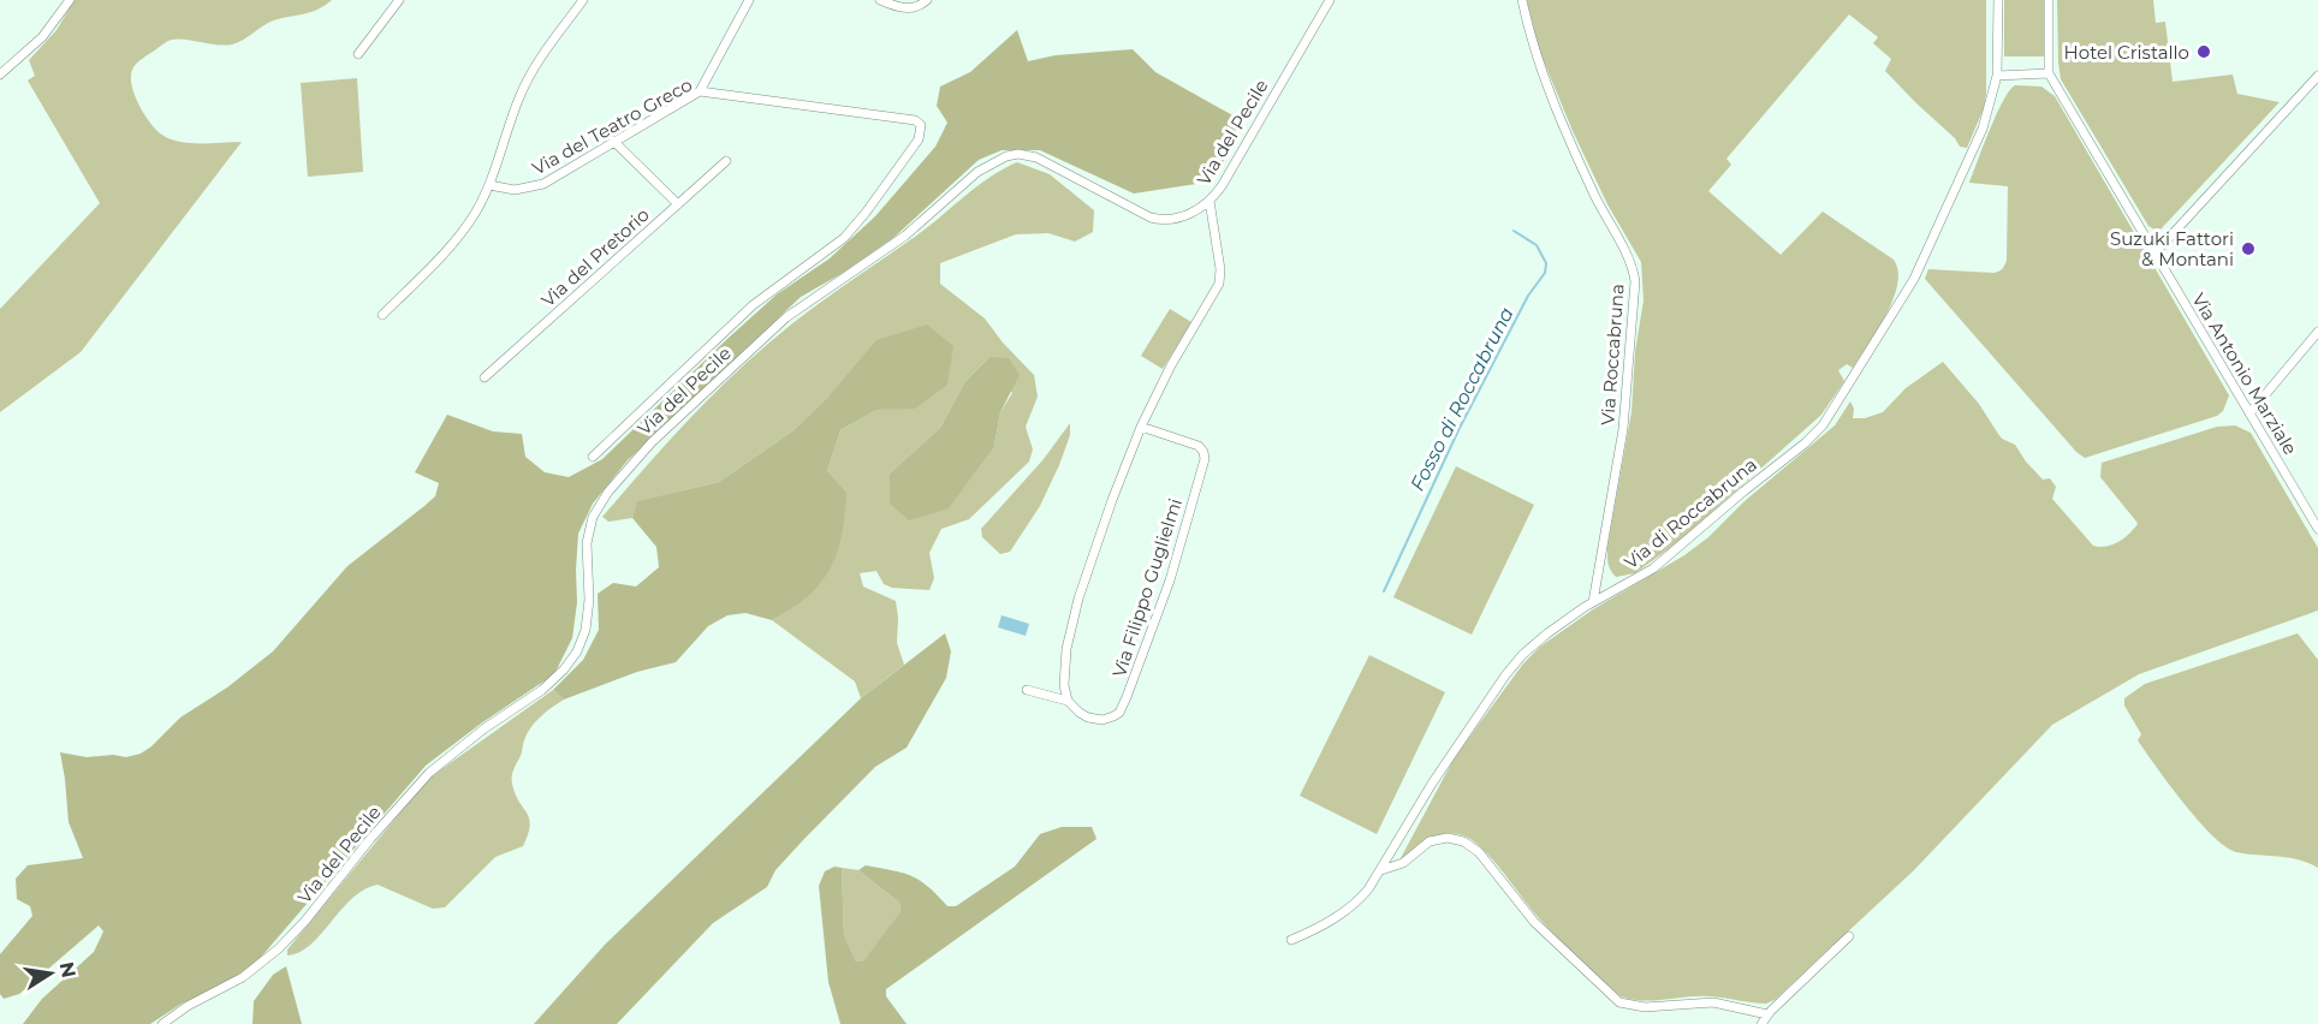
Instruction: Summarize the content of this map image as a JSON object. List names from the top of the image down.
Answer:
{
  "streets": {
    "street": [
      "Via del Teatro Greco",
      "Via del Pecile",
      "Via del Pretorio",
      "Via Roccabruna",
      "Via Antonio Marziale",
      "Via di Roccabruna",
      "Via Filippo Guglielmi"
    ]
  },
  "crossings": [
    ["Via del Teatro Greco", "Via del Pecile"],
    ["Via Roccabruna", "Via di Roccabruna"]
  ],
  "water": ["Fosso di Roccabruna"],
  "places": ["Hotel Cristallo", "Suzuki Fattori & Montani"],
  "north": "right"
}
